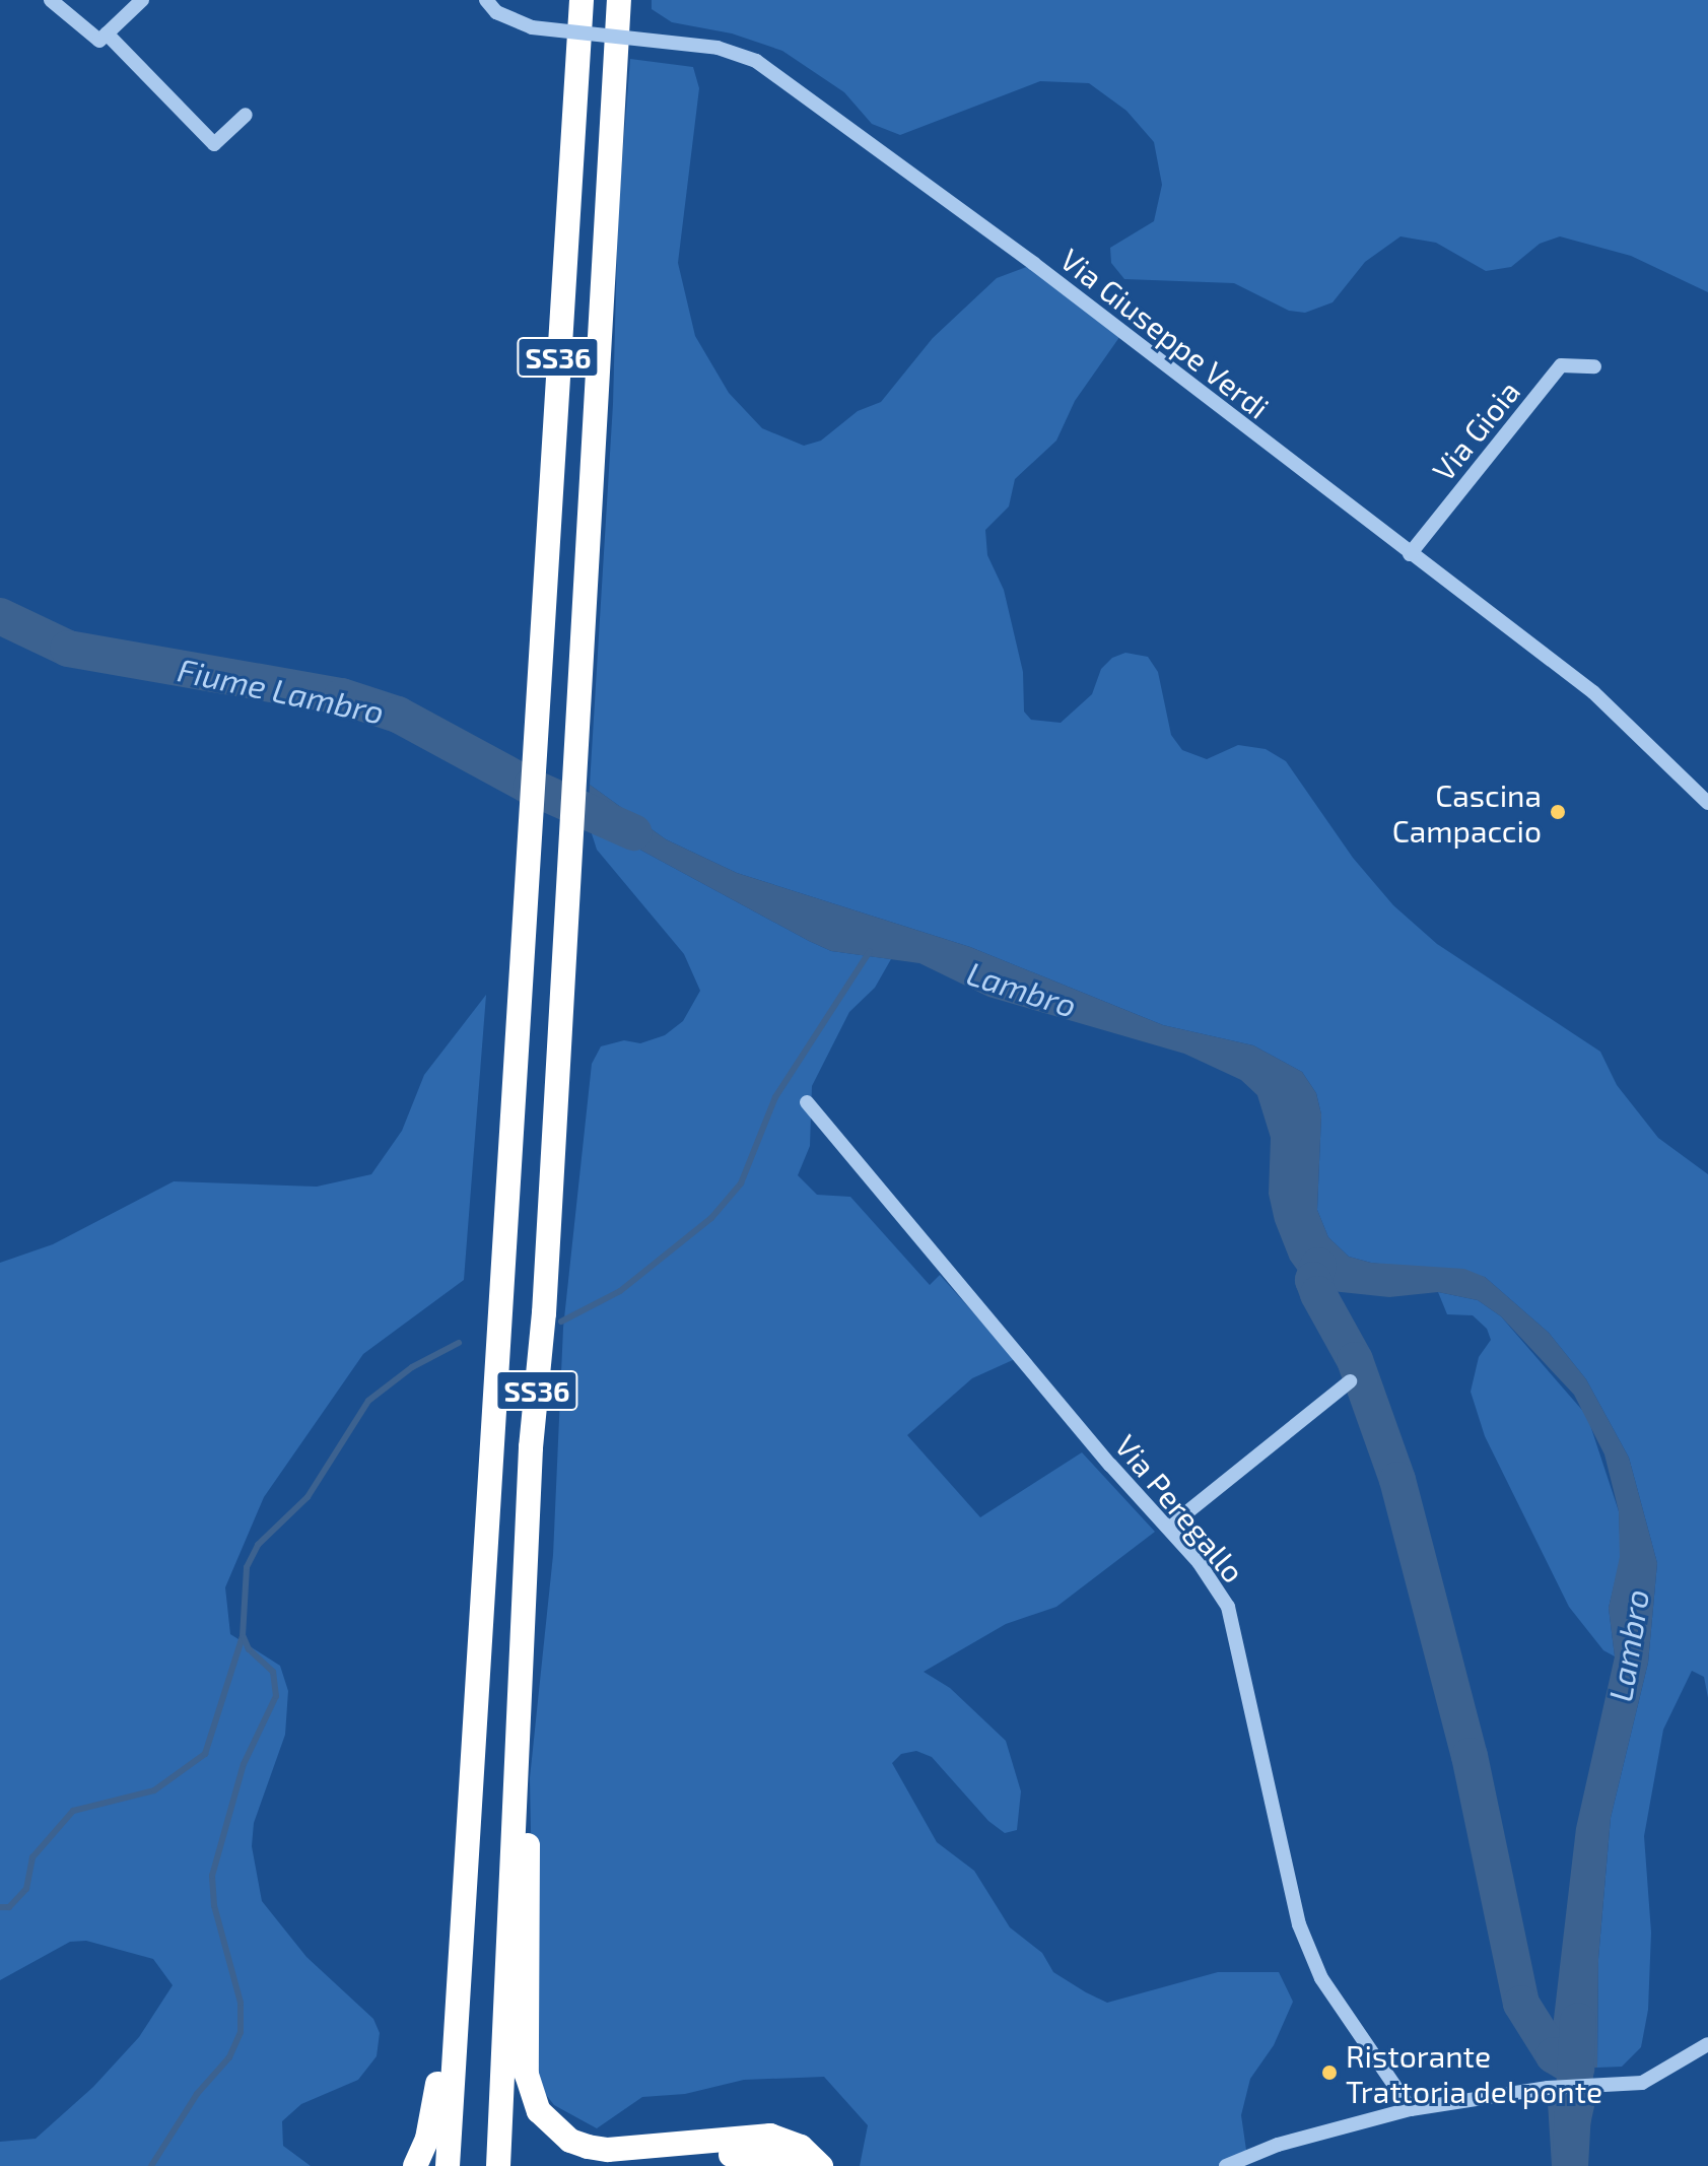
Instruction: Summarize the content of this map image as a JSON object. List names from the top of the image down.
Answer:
{
  "streets": {
    "highway": ["SS36"],
    "street": ["Via Giuseppe Verdi", "Via Gioia", "Via Peregallo"]
  },
  "crossings": [
    ["Via Giuseppe Verdi", "Via Gioia"]
  ],
  "water": ["Fiume Lambro", "Lambro"],
  "places": ["Cascina Campaccio", "Ristorante Trattoria del ponte"]
}
